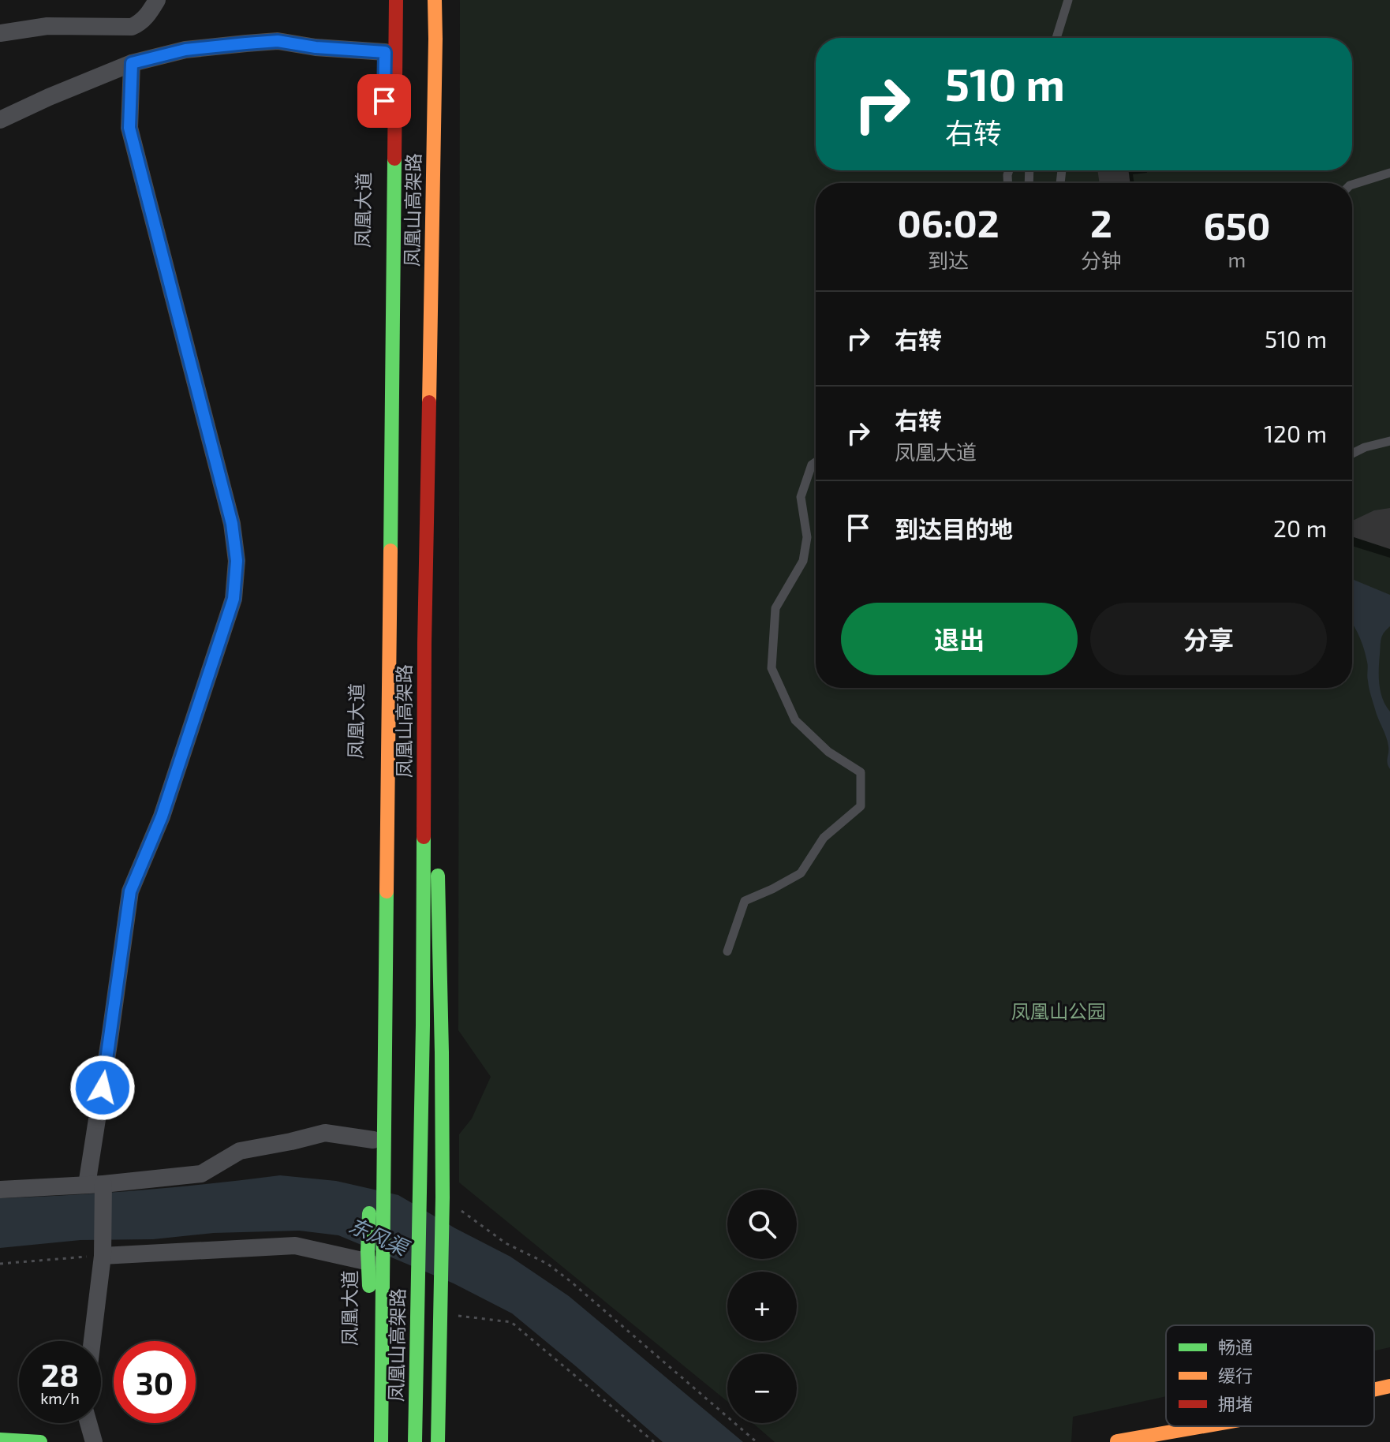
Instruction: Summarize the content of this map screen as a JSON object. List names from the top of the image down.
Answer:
{
  "streets": {
    "main road": ["凤凰大道", "凤凰山高架路"]
  },
  "water": ["东风渠"],
  "parks": ["凤凰山公园"],
  "legend": ["畅通", "缓行", "拥堵"],
  "page": {
    "turn": ["510 m", "右转"],
    "eta": [
      "06:02",
      "到达",
      "2",
      "分钟",
      "650",
      "m"
    ],
    "list": [
      {
        "name": "右转",
        "value": "510 m"
      },
      {
        "name": "右转",
        "note": "凤凰大道",
        "value": "120 m"
      },
      {
        "name": "到达目的地",
        "value": "20 m"
      }
    ],
    "buttons": ["退出", "分享"],
    "map_buttons": ["+", "−"],
    "speed": "28 km/h",
    "limit": "30"
  }
}
